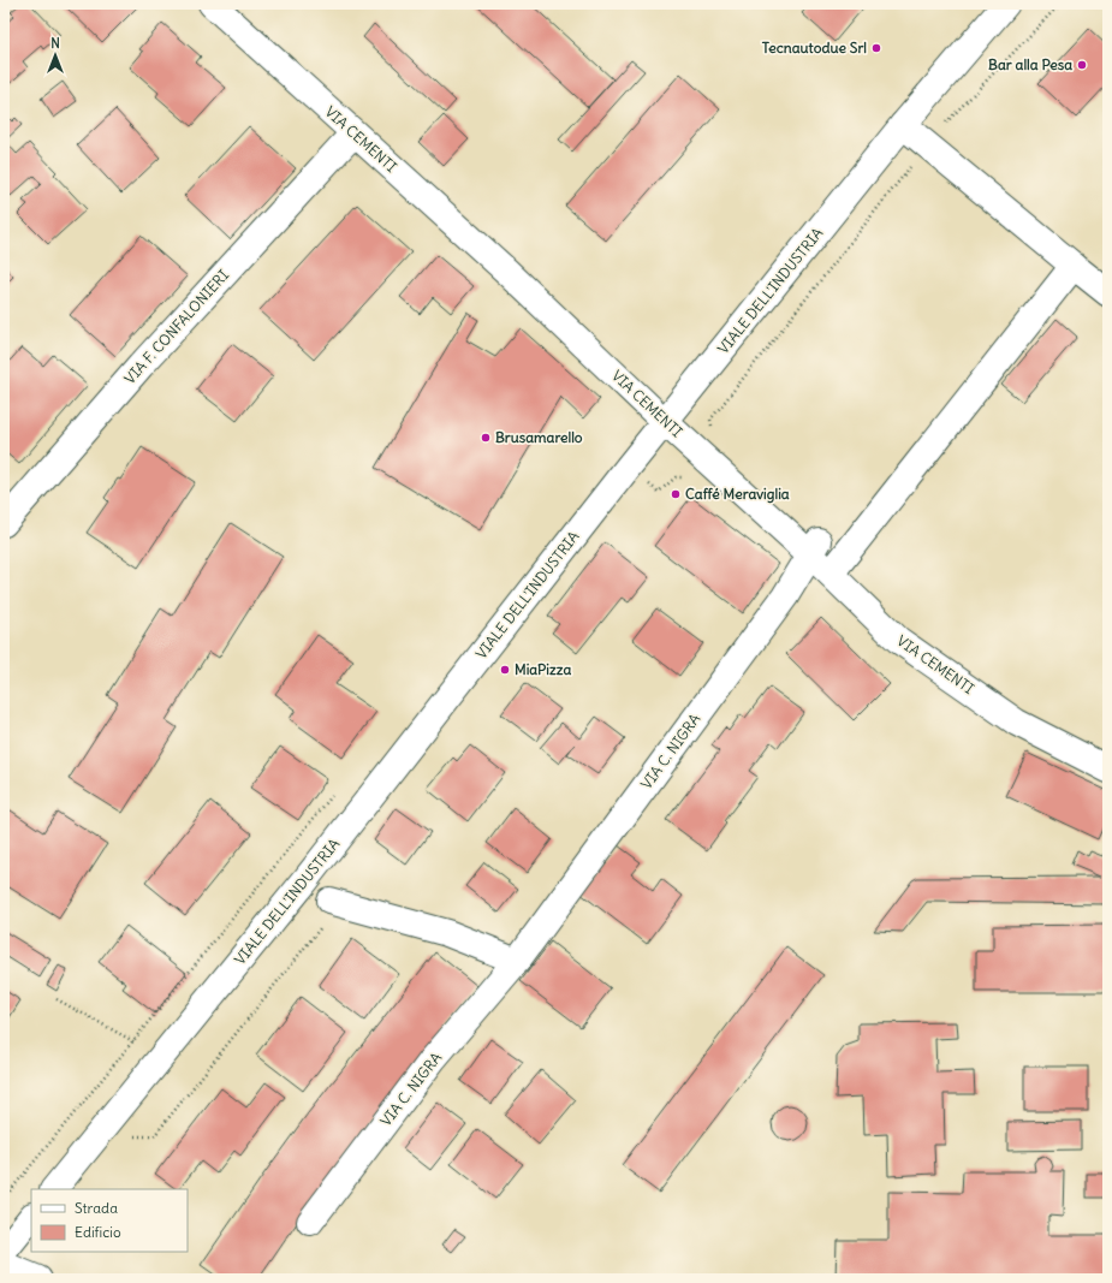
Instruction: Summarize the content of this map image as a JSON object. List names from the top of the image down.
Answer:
{
  "streets": {
    "street": [
      "VIA CEMENTI",
      "VIALE DELL'INDUSTRIA",
      "VIA F. CONFALONIERI",
      "VIA C. NIGRA"
    ]
  },
  "crossings": [
    ["VIA CEMENTI", "VIALE DELL'INDUSTRIA"],
    ["VIA CEMENTI", "VIA F. CONFALONIERI"],
    ["VIA CEMENTI", "VIA C. NIGRA"]
  ],
  "places": [
    "Tecnautodue Srl",
    "Bar alla Pesa",
    "Brusamarello",
    "Caffé Meraviglia",
    "MiaPizza"
  ],
  "legend": ["Strada", "Edificio"],
  "north": "top"
}
